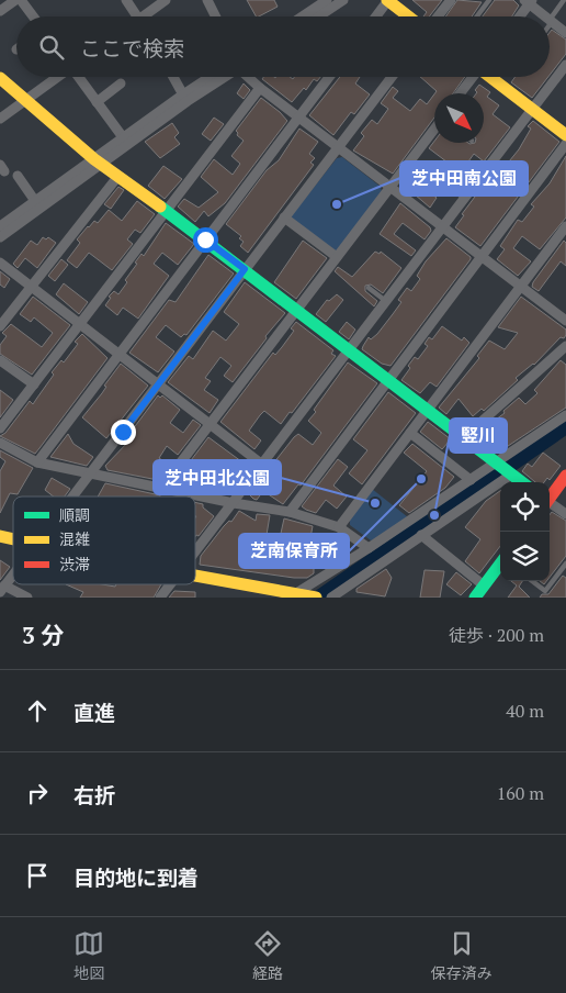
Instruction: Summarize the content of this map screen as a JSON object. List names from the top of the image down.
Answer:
{
  "places": [
    "芝中田南公園",
    "芝南保育所",
    "芝中田北公園",
    "竪川"
  ],
  "legend": ["順調", "混雑", "渋滞"],
  "north": "bottom right",
  "page": {
    "search": "ここで検索",
    "heading": ["3 分", "徒歩 · 200 m"],
    "list": [
      ["直進", "40 m"],
      ["右折", "160 m"],
      "目的地に到着"
    ],
    "nav": ["地図", "経路", "保存済み"]
  }
}
